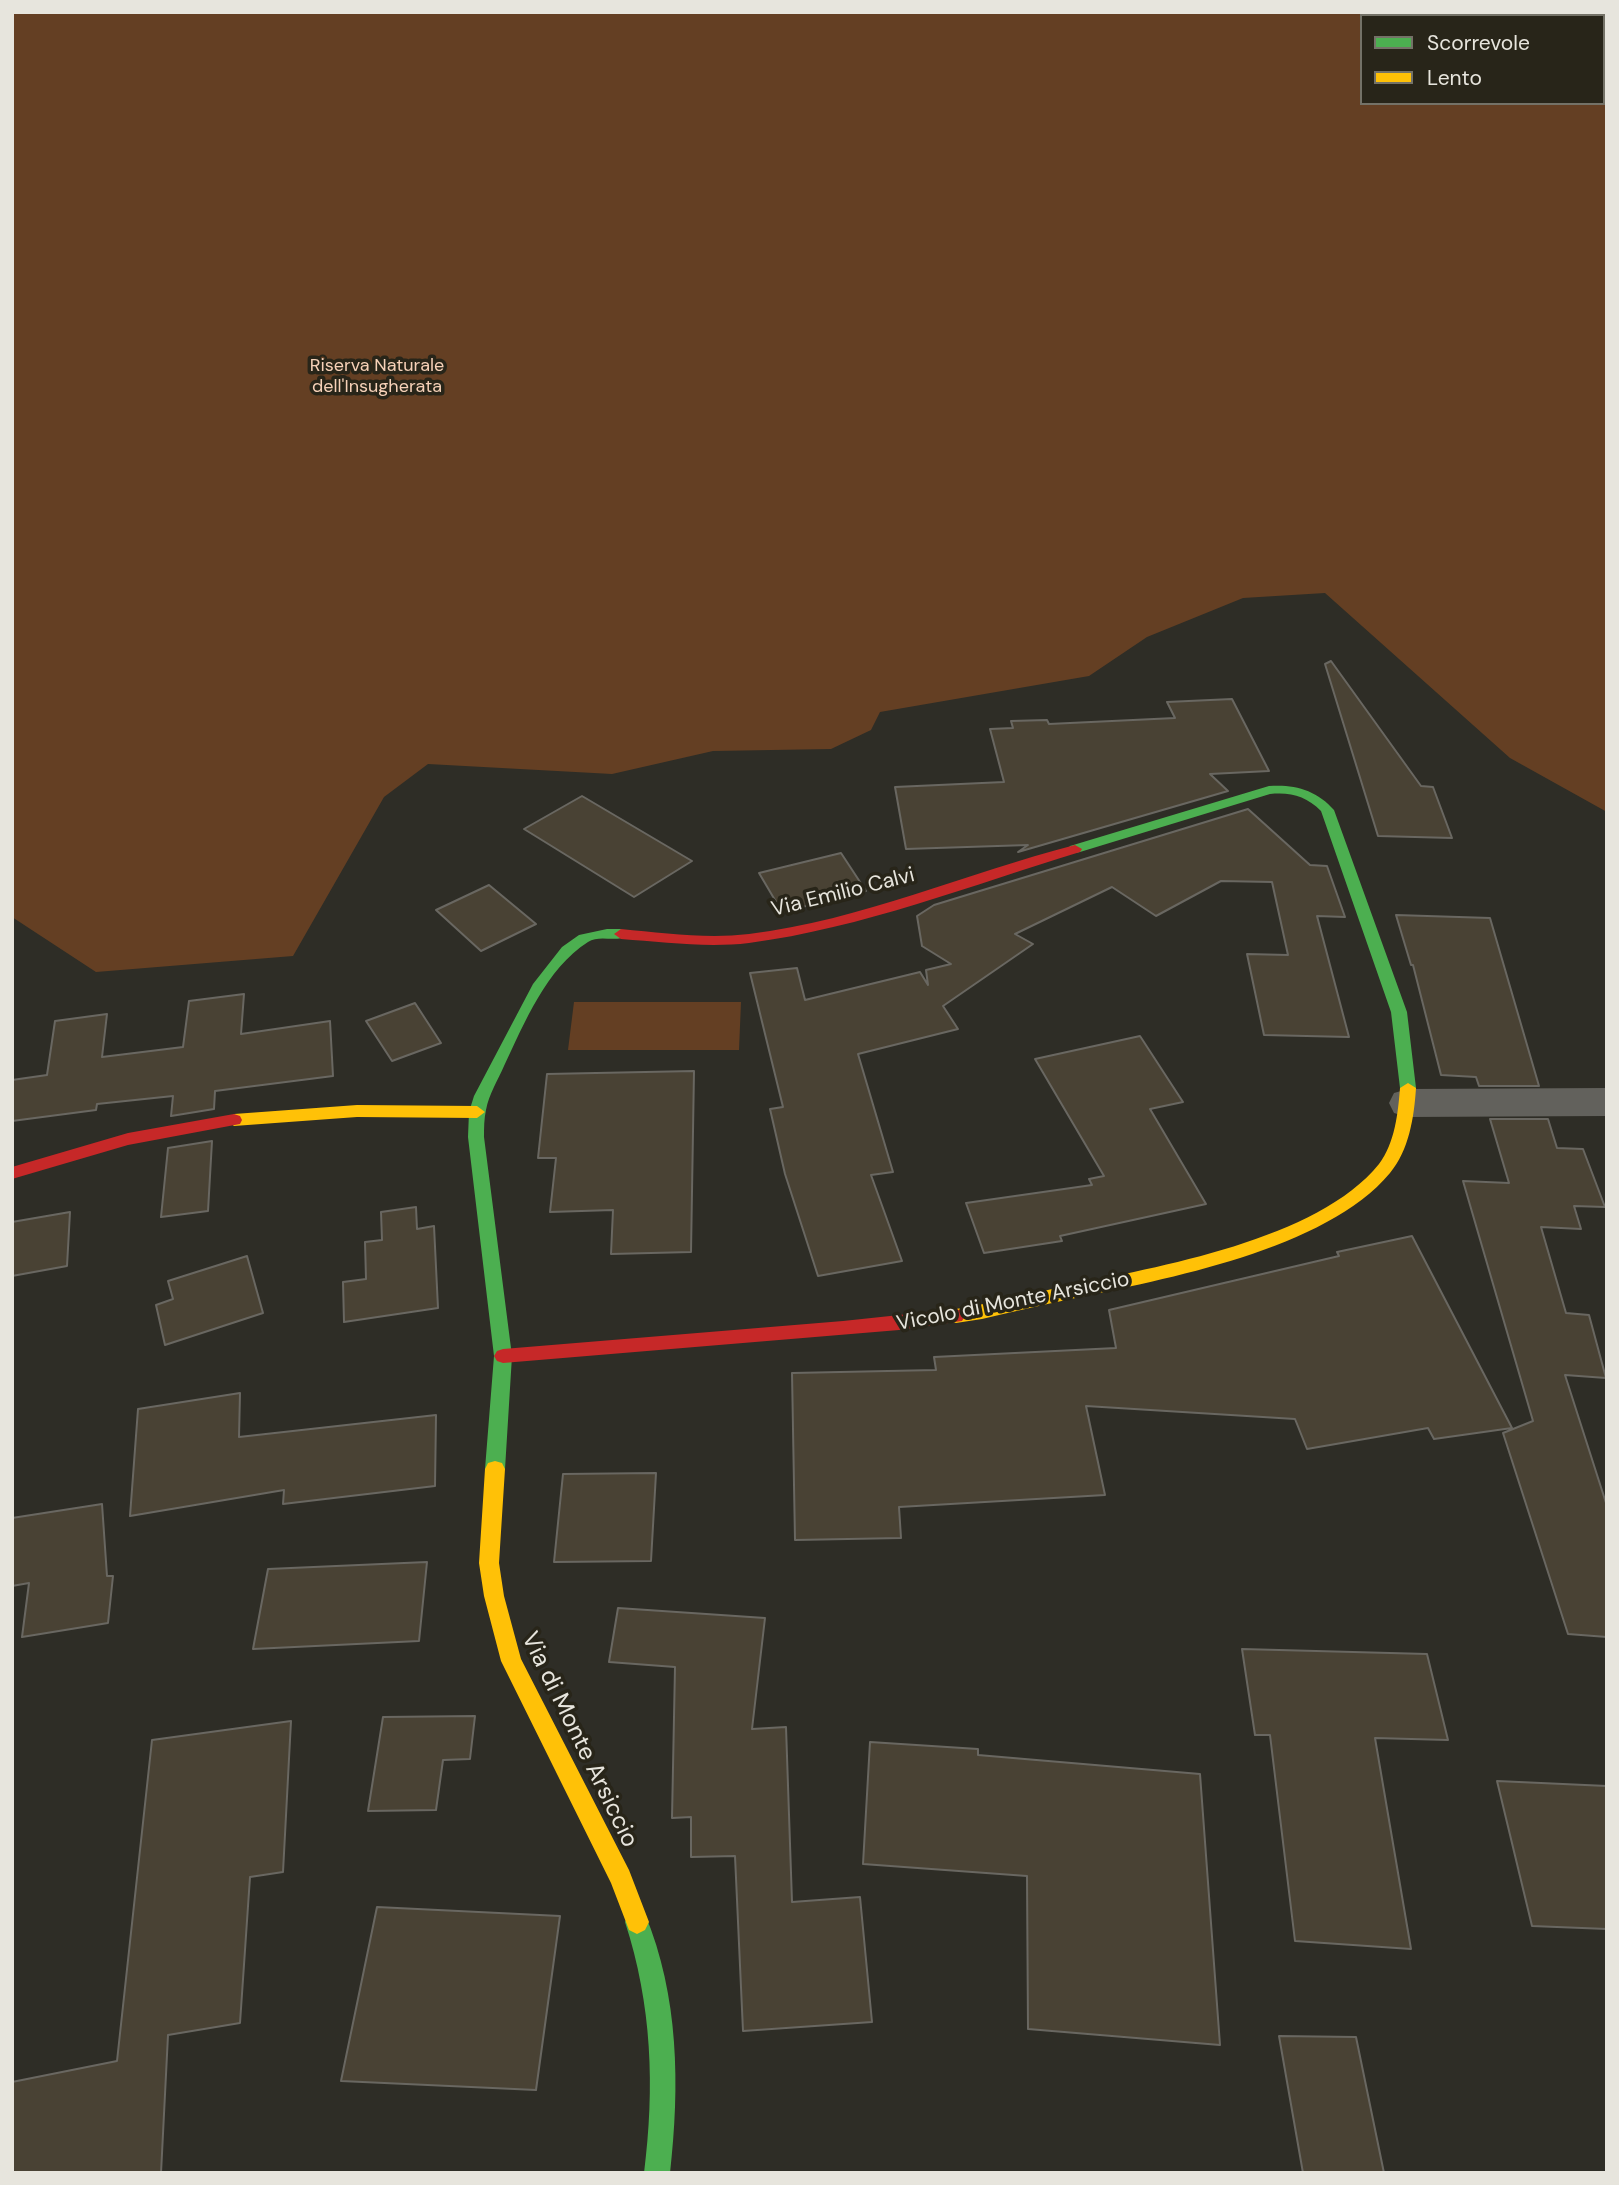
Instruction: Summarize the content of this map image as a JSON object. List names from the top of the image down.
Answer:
{
  "streets": {
    "street": ["Via Emilio Calvi", "Vicolo di Monte Arsiccio", "Via di Monte Arsiccio"]
  },
  "crossings": [
    ["Via Emilio Calvi", "Vicolo di Monte Arsiccio"],
    ["Via Emilio Calvi", "Via di Monte Arsiccio"],
    ["Vicolo di Monte Arsiccio", "Via di Monte Arsiccio"]
  ],
  "parks": ["Riserva Naturale dell'Insugherata"],
  "legend": ["Scorrevole", "Lento"]
}
